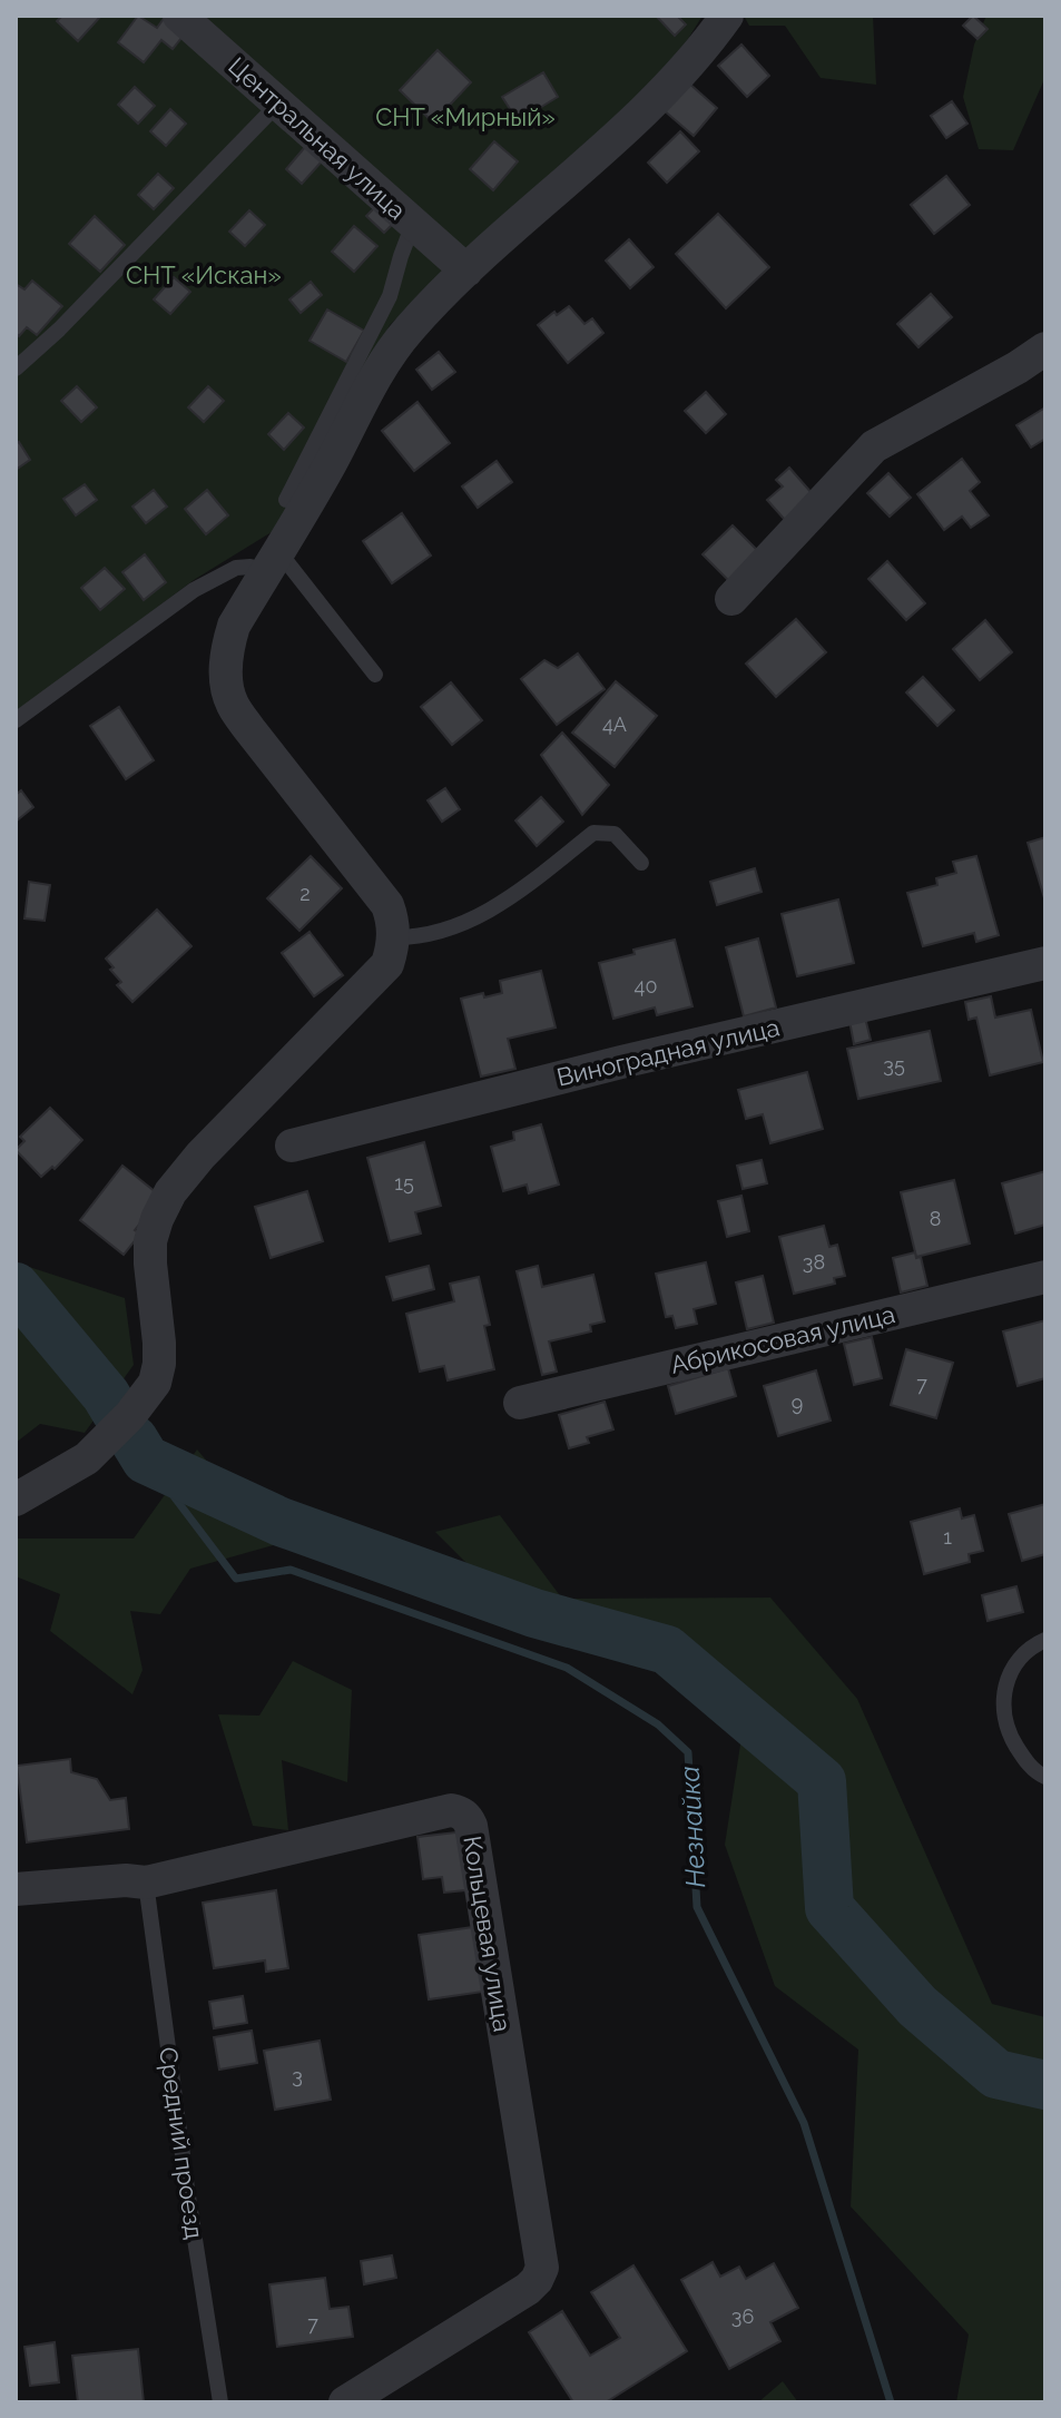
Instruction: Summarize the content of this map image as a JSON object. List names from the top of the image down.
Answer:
{
  "streets": {
    "street": [
      "Центральная улица",
      "Виноградная улица",
      "Абрикосовая улица",
      "Кольцевая улица"
    ],
    "lane": ["Средний проезд"]
  },
  "crossings": [
    ["Кольцевая улица", "Средний проезд"]
  ],
  "water": ["Незнайка"],
  "parks": ["СНТ «Мирный»", "СНТ «Искан»"],
  "house_numbers": [
    "4А",
    "2",
    "40",
    "35",
    "15",
    "8",
    "38",
    "7",
    "9",
    "1",
    "3",
    "36",
    "7"
  ]
}
